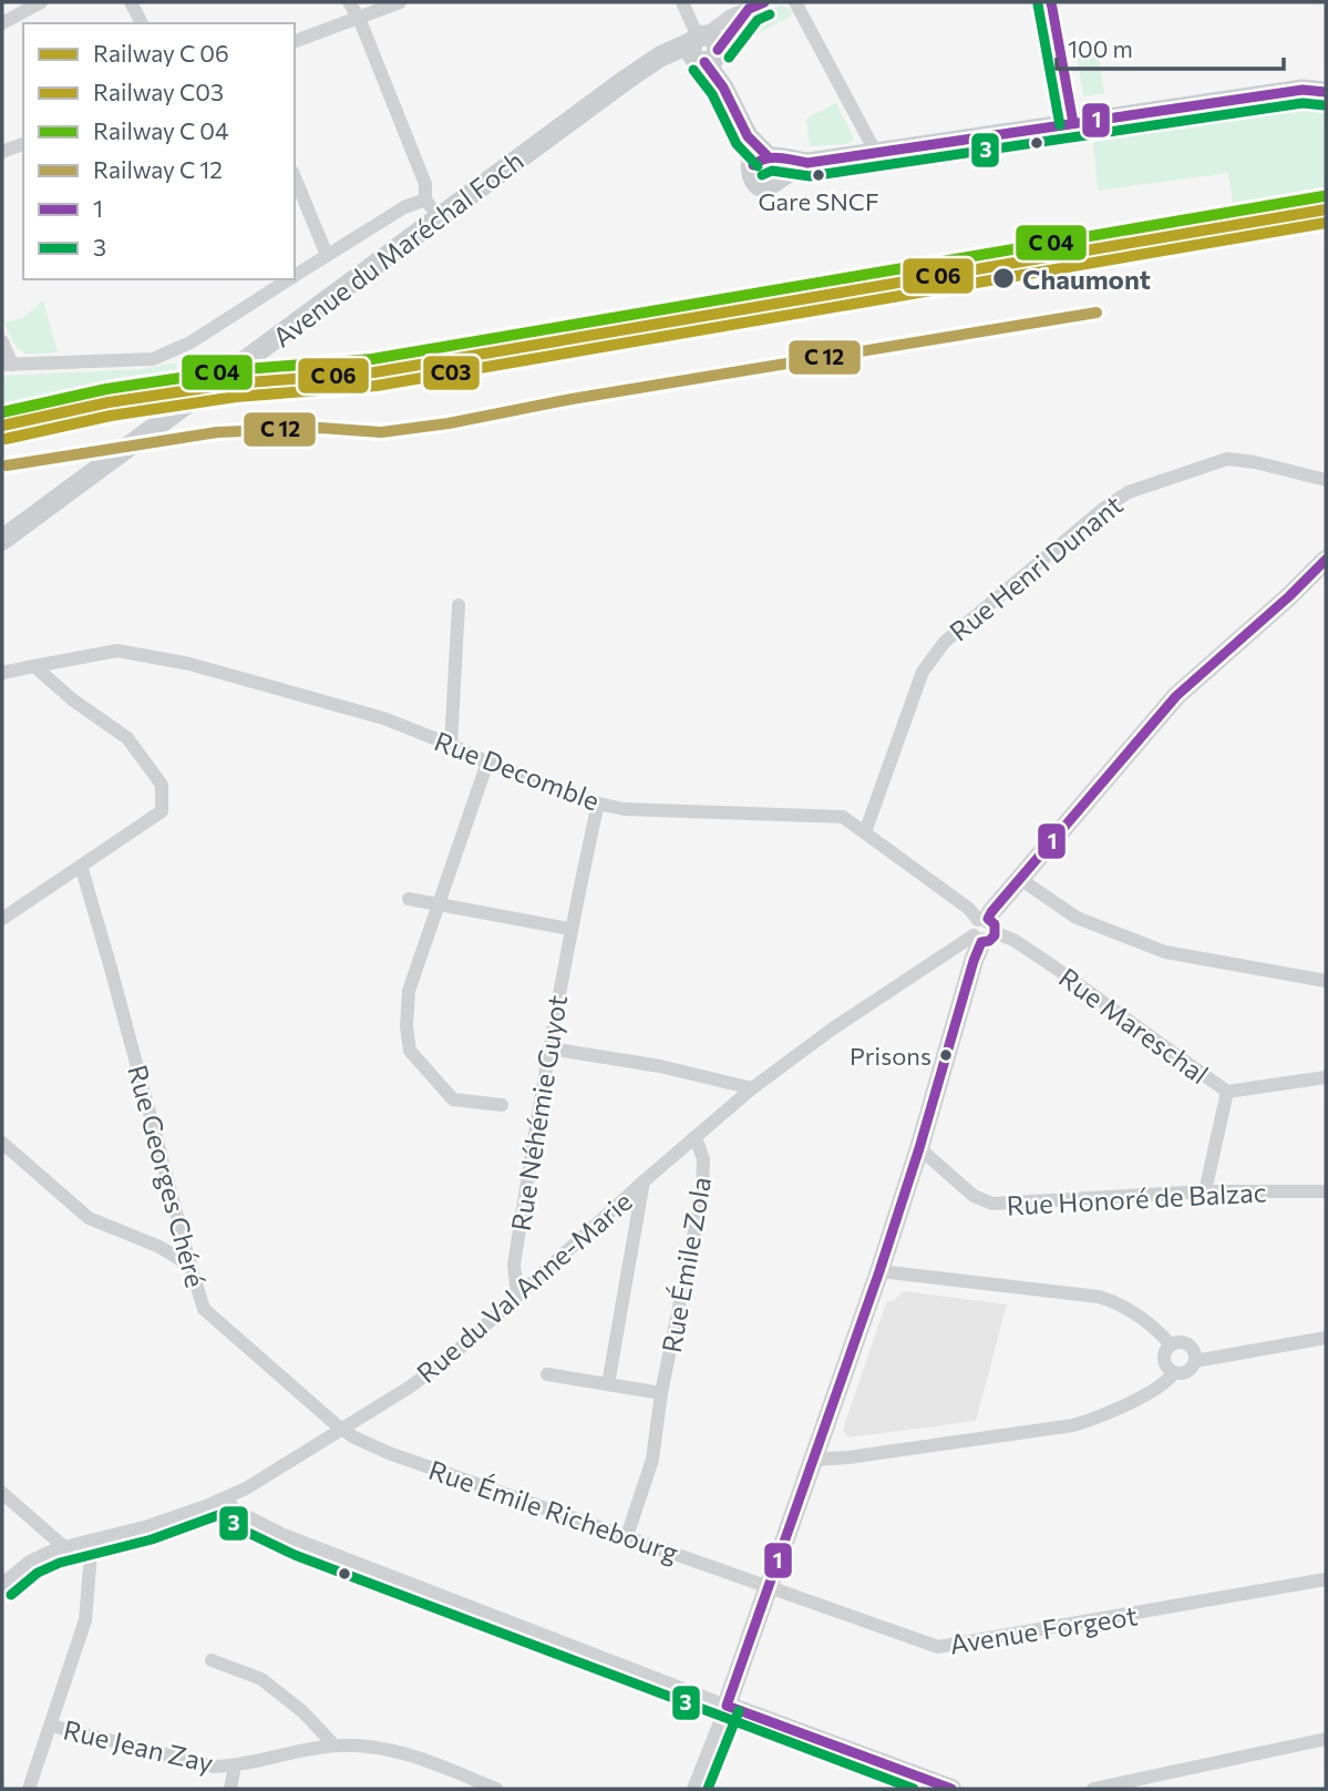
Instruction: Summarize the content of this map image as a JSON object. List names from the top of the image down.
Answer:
{
  "streets": {
    "main road": ["Avenue du Maréchal Foch"],
    "street": [
      "Rue Henri Dunant",
      "Rue Decomble",
      "Rue Mareschal",
      "Rue Néhémie Guyot",
      "Rue Georges Chéré",
      "Rue Honoré de Balzac",
      "Rue Émile Zola",
      "Rue du Val Anne-Marie",
      "Rue Émile Richebourg",
      "Avenue Forgeot",
      "Rue Jean Zay"
    ]
  },
  "crossings": [
    ["Rue Henri Dunant", "Rue Decomble"],
    ["Rue Decomble", "Rue Mareschal"],
    ["Rue Decomble", "Rue Néhémie Guyot"],
    ["Rue Decomble", "Rue du Val Anne-Marie"],
    ["Rue Mareschal", "Rue du Val Anne-Marie"],
    ["Rue Néhémie Guyot", "Rue du Val Anne-Marie"],
    ["Rue Georges Chéré", "Rue du Val Anne-Marie"],
    ["Rue Georges Chéré", "Rue Émile Richebourg"],
    ["Rue Émile Zola", "Rue du Val Anne-Marie"],
    ["Rue Émile Zola", "Rue Émile Richebourg"],
    ["Rue du Val Anne-Marie", "Rue Émile Richebourg"],
    ["Rue Émile Richebourg", "Avenue Forgeot"]
  ],
  "places": ["Gare SNCF", "Chaumont", "Prisons"],
  "lines": ["transit line 1", "transit line 3", "rail line C03"],
  "legend": [
    "Railway C 06",
    "Railway C03",
    "Railway C 04",
    "Railway C 12",
    "1",
    "3"
  ],
  "scale_bar": "100 m"
}
